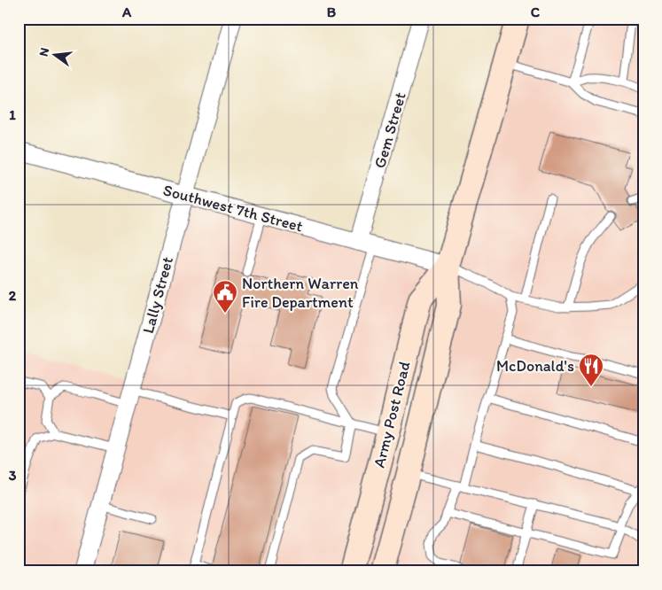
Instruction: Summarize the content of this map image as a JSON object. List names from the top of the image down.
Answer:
{
  "streets": {
    "main road": ["Army Post Road"],
    "street": ["Gem Street", "Southwest 7th Street", "Lally Street"]
  },
  "crossings": [
    ["Gem Street", "Southwest 7th Street"],
    ["Southwest 7th Street", "Lally Street"],
    ["Southwest 7th Street", "Army Post Road"]
  ],
  "places": {
    "public building": ["Northern Warren Fire Department"],
    "restaurant": ["McDonald's"]
  },
  "north": "left",
  "grid": {
    "columns": ["A", "B", "C"],
    "rows": ["1", "2", "3"]
  }
}
